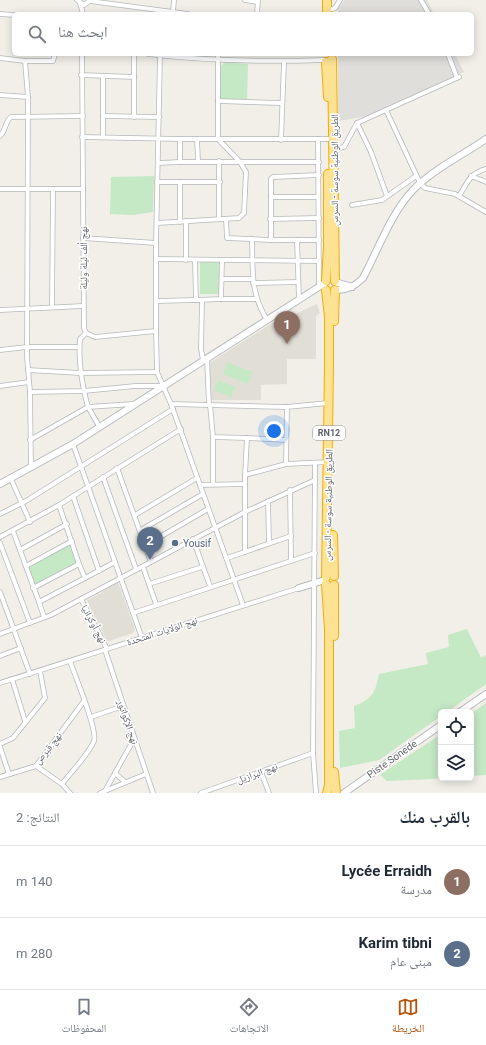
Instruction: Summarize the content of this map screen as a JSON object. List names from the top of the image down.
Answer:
{
  "streets": {
    "highway": ["الطريق الوطنية سوسة - السرس", "RN12"],
    "street": [
      "نهج ألف ليلة وليلة",
      "نهج أوكرانيا",
      "نهج الولايات المتحدة",
      "نهج الإكواتور",
      "نهج قبرص",
      "Piste Sonede",
      "نهج البرازيل"
    ]
  },
  "crossings": [
    ["الطريق الوطنية سوسة - السرس", "RN12"],
    ["الطريق الوطنية سوسة - السرس", "نهج الولايات المتحدة"],
    ["نهج أوكرانيا", "نهج الولايات المتحدة"],
    ["نهج أوكرانيا", "نهج الإكواتور"],
    ["نهج الولايات المتحدة", "نهج الإكواتور"]
  ],
  "places": ["Yousif"],
  "page": {
    "search": "ابحث هنا",
    "pins": ["1", "2"],
    "heading": ["بالقرب منك", "النتائج: 2"],
    "list": [
      {
        "mark": "1",
        "name": "Lycée Erraidh",
        "note": "مدرسة",
        "value": "140 m"
      },
      {
        "mark": "2",
        "name": "Karim tibni",
        "note": "مبنى عام",
        "value": "280 m"
      }
    ],
    "nav": ["الخريطة", "الاتجاهات", "المحفوظات"]
  }
}
